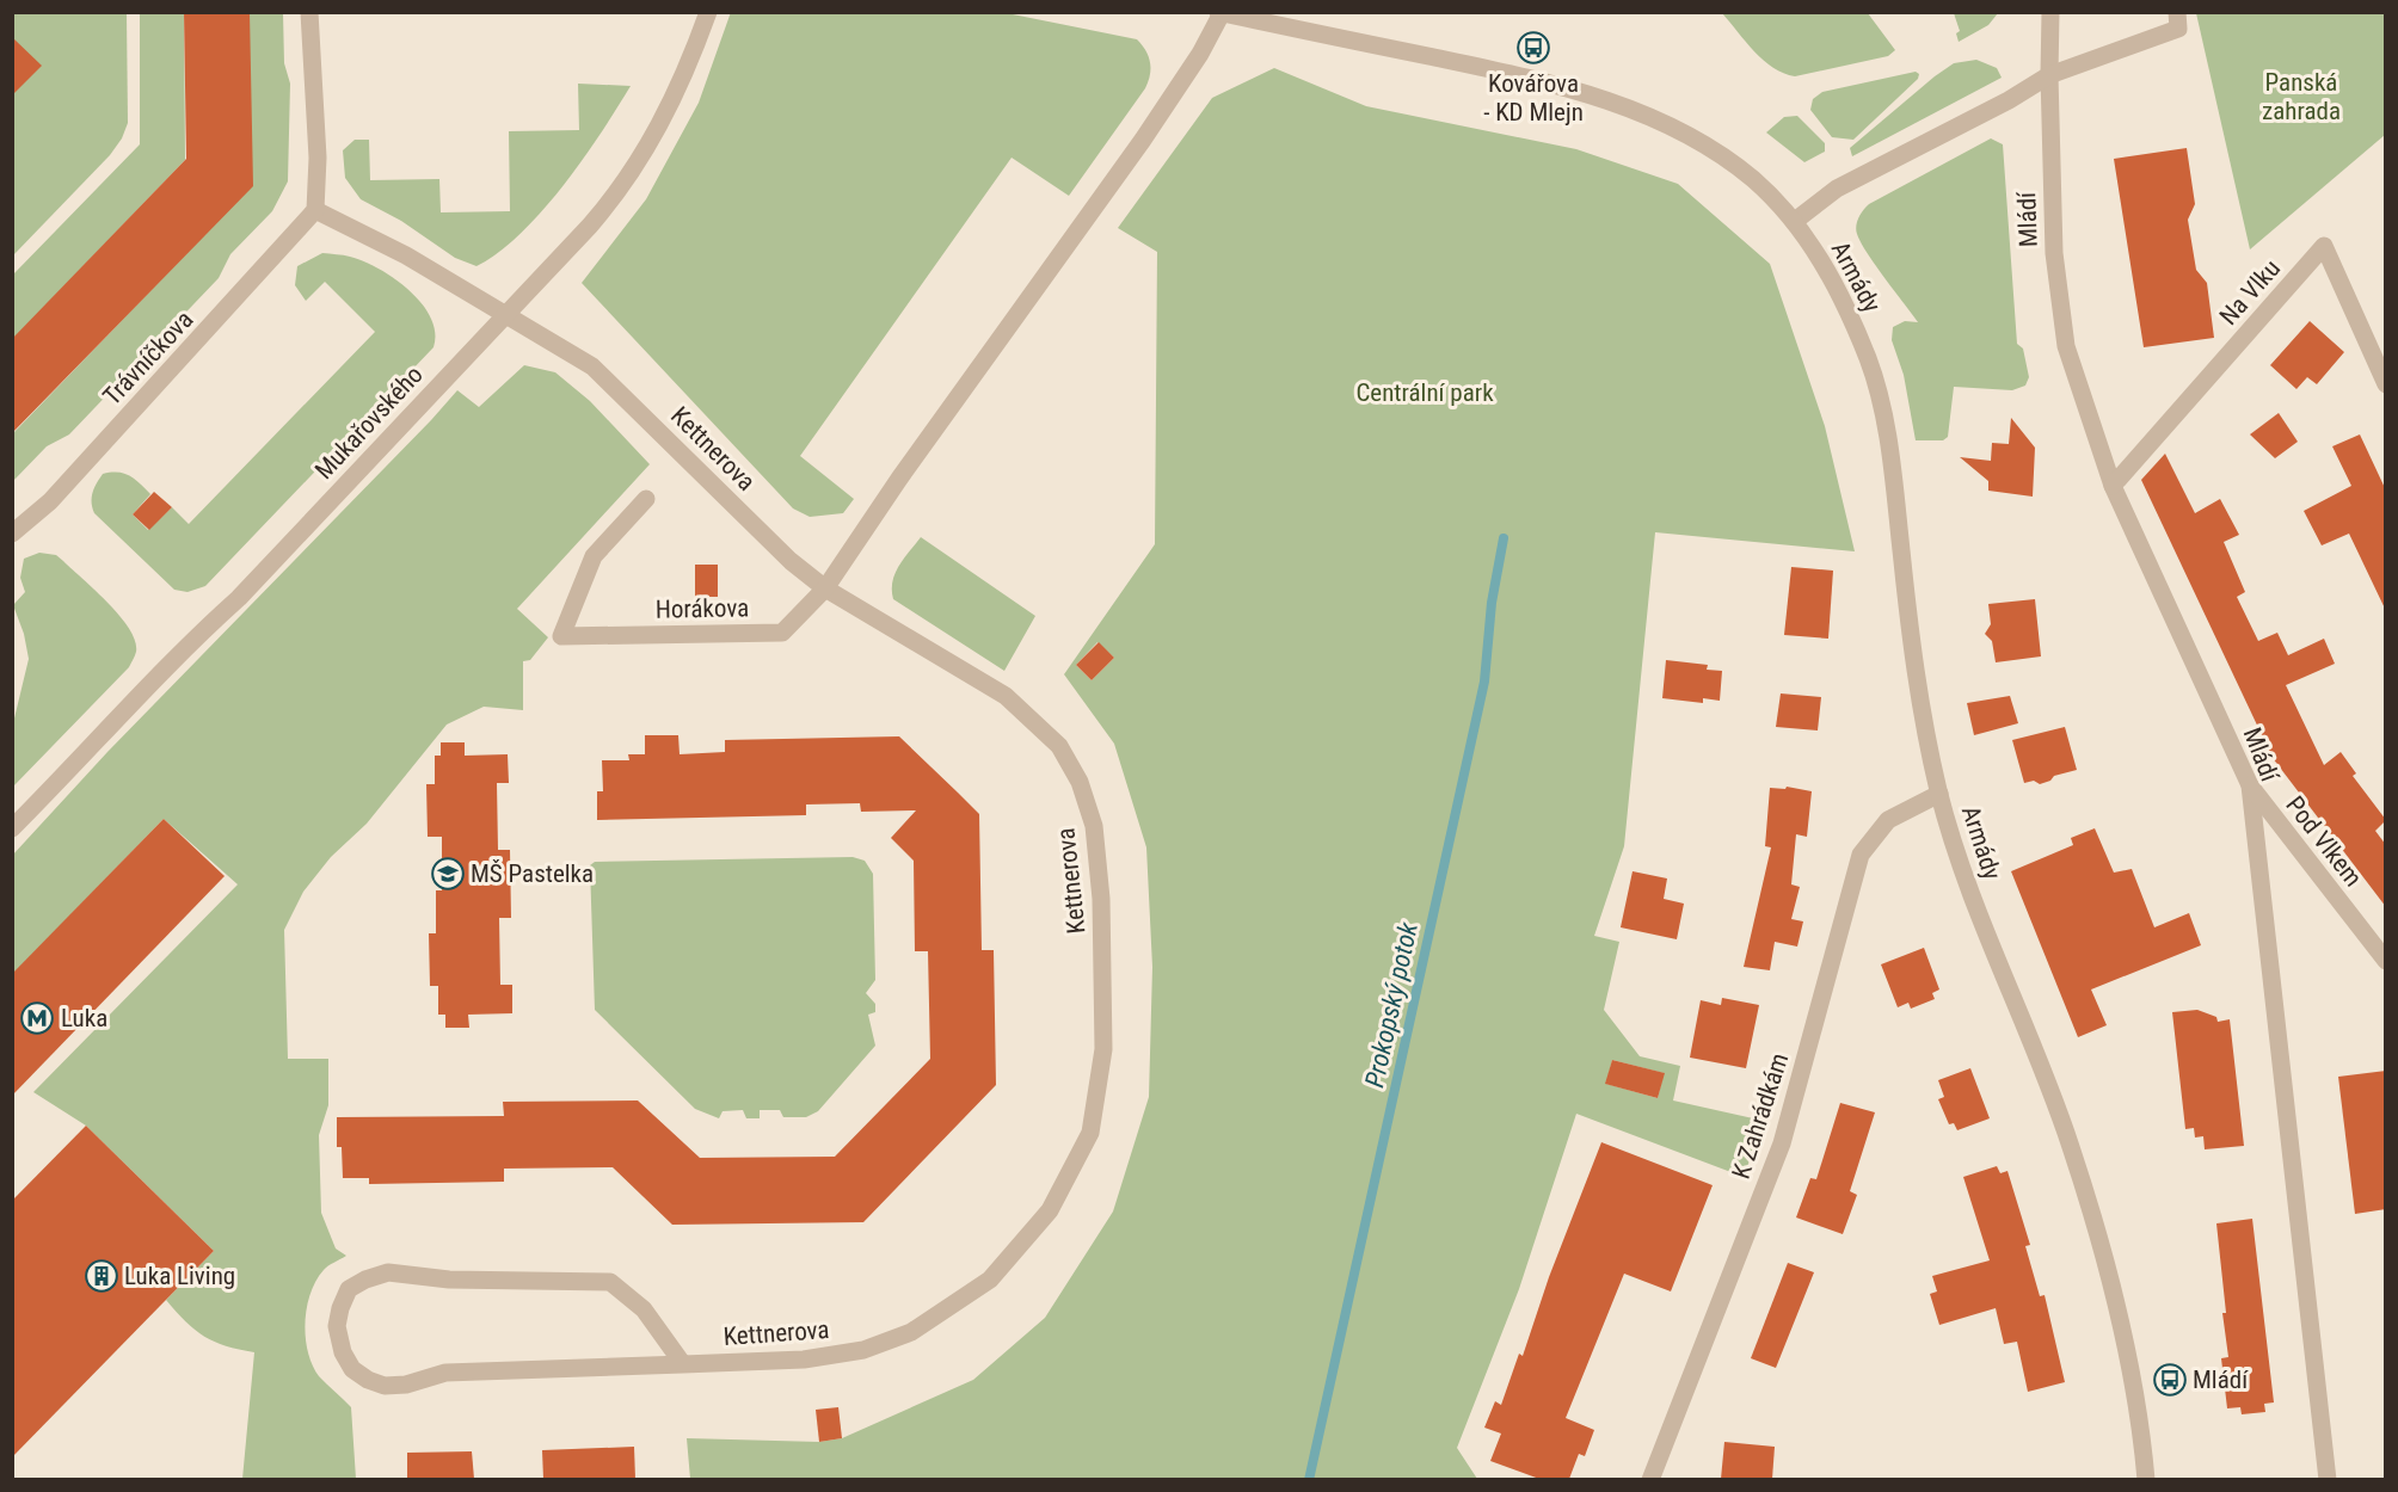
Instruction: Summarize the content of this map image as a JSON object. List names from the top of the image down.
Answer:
{
  "streets": {
    "street": [
      "Mládí",
      "Armády",
      "Na Vlku",
      "Trávníčkova",
      "Mukařovského",
      "Kettnerova",
      "Horákova",
      "Pod Vlkem",
      "K Zahrádkám"
    ]
  },
  "crossings": [
    ["Mládí", "Na Vlku"],
    ["Mládí", "Pod Vlkem"],
    ["Armády", "Horákova"],
    ["Armády", "K Zahrádkám"],
    ["Mukařovského", "Kettnerova"],
    ["Kettnerova", "Horákova"]
  ],
  "water": ["Prokopský potok"],
  "parks": ["Panská zahrada", "Centrální park"],
  "places": {
    "bus stop": ["Kovářova - KD Mlejn", "Mládí"],
    "school or university": ["MŠ Pastelka"],
    "metro station": ["Luka"],
    "building": ["Luka Living"]
  }
}
